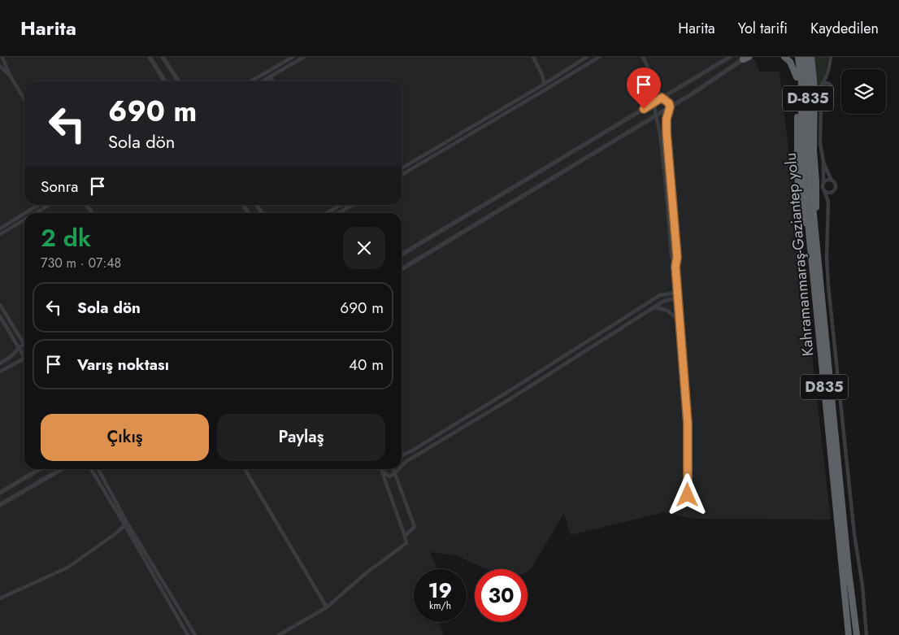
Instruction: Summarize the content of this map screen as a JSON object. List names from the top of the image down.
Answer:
{
  "streets": {
    "highway": ["D-835", "Kahramanmaraş-Gaziantep yolu", "D835"]
  },
  "page": {
    "header": "Harita",
    "nav": ["Harita", "Yol tarifi", "Kaydedilen"],
    "turn": ["690 m", "Sola dön"],
    "then": "Sonra",
    "heading": ["2 dk", "730 m · 07:48"],
    "list": [
      {
        "name": "Sola dön",
        "value": "690 m"
      },
      {
        "name": "Varış noktası",
        "value": "40 m"
      }
    ],
    "buttons": ["Çıkış", "Paylaş"],
    "speed": "19 km/h",
    "limit": "30"
  }
}
